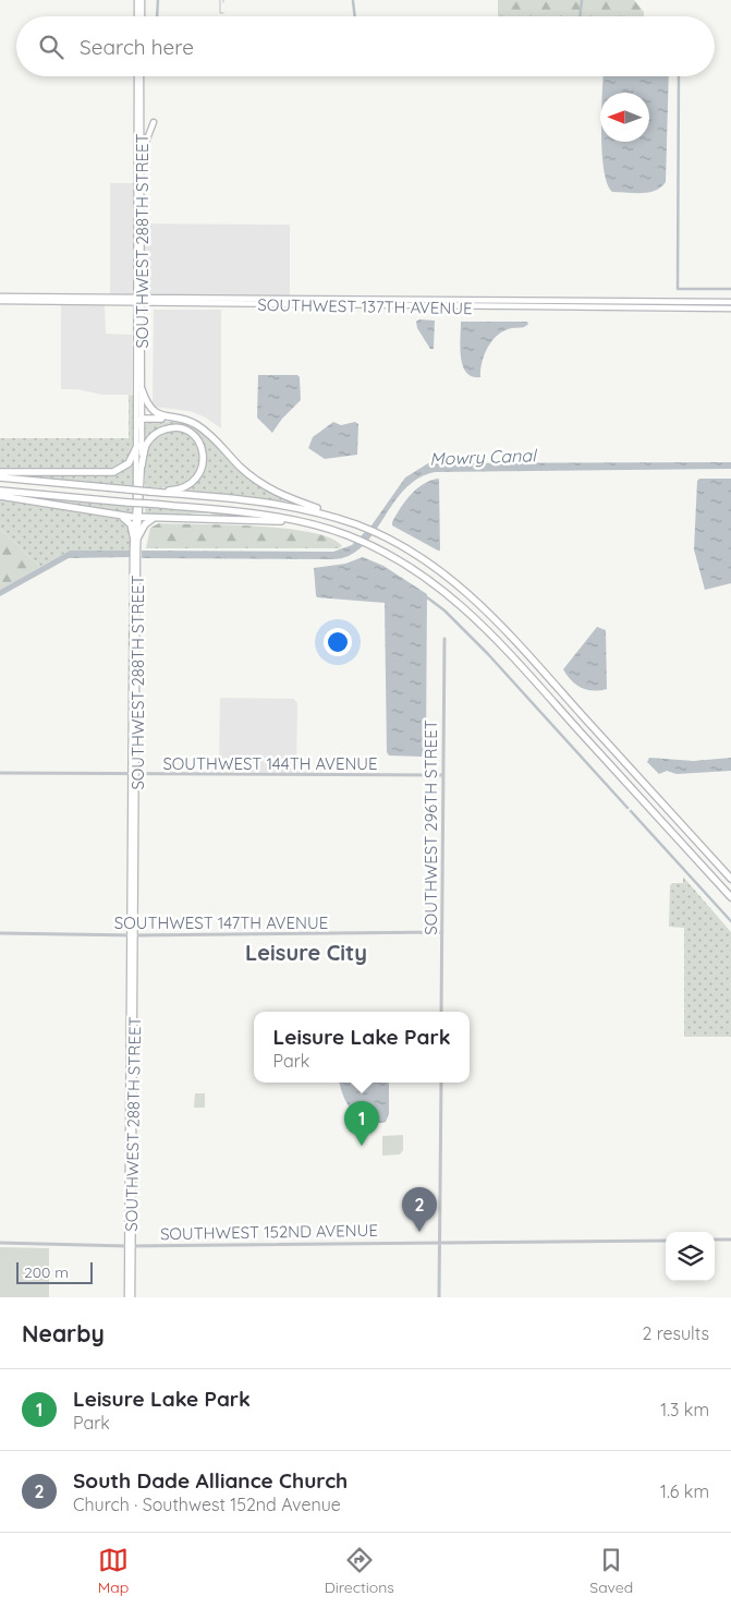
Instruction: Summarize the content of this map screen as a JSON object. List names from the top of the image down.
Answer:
{
  "streets": {
    "main road": ["SOUTHWEST 288TH STREET", "SOUTHWEST 137TH AVENUE"],
    "street": [
      "SOUTHWEST 144TH AVENUE",
      "SOUTHWEST 296TH STREET",
      "SOUTHWEST 147TH AVENUE",
      "SOUTHWEST 152ND AVENUE"
    ]
  },
  "crossings": [
    ["SOUTHWEST 288TH STREET", "SOUTHWEST 137TH AVENUE"],
    ["SOUTHWEST 288TH STREET", "SOUTHWEST 144TH AVENUE"],
    ["SOUTHWEST 288TH STREET", "SOUTHWEST 147TH AVENUE"],
    ["SOUTHWEST 288TH STREET", "SOUTHWEST 152ND AVENUE"],
    ["SOUTHWEST 144TH AVENUE", "SOUTHWEST 296TH STREET"],
    ["SOUTHWEST 296TH STREET", "SOUTHWEST 147TH AVENUE"]
  ],
  "districts": ["Leisure City"],
  "water": ["Mowry Canal"],
  "scale_bar": "200 m",
  "north": "left",
  "page": {
    "search": "Search here",
    "popup": ["Leisure Lake Park", "Park"],
    "pins": ["1", "2"],
    "scale": "200 m",
    "heading": ["Nearby", "2 results"],
    "list": [
      {
        "mark": "1",
        "name": "Leisure Lake Park",
        "note": "Park",
        "value": "1.3 km"
      },
      {
        "mark": "2",
        "name": "South Dade Alliance Church",
        "note": "Church · Southwest 152nd Avenue",
        "value": "1.6 km"
      }
    ],
    "nav": ["Map", "Directions", "Saved"]
  }
}
